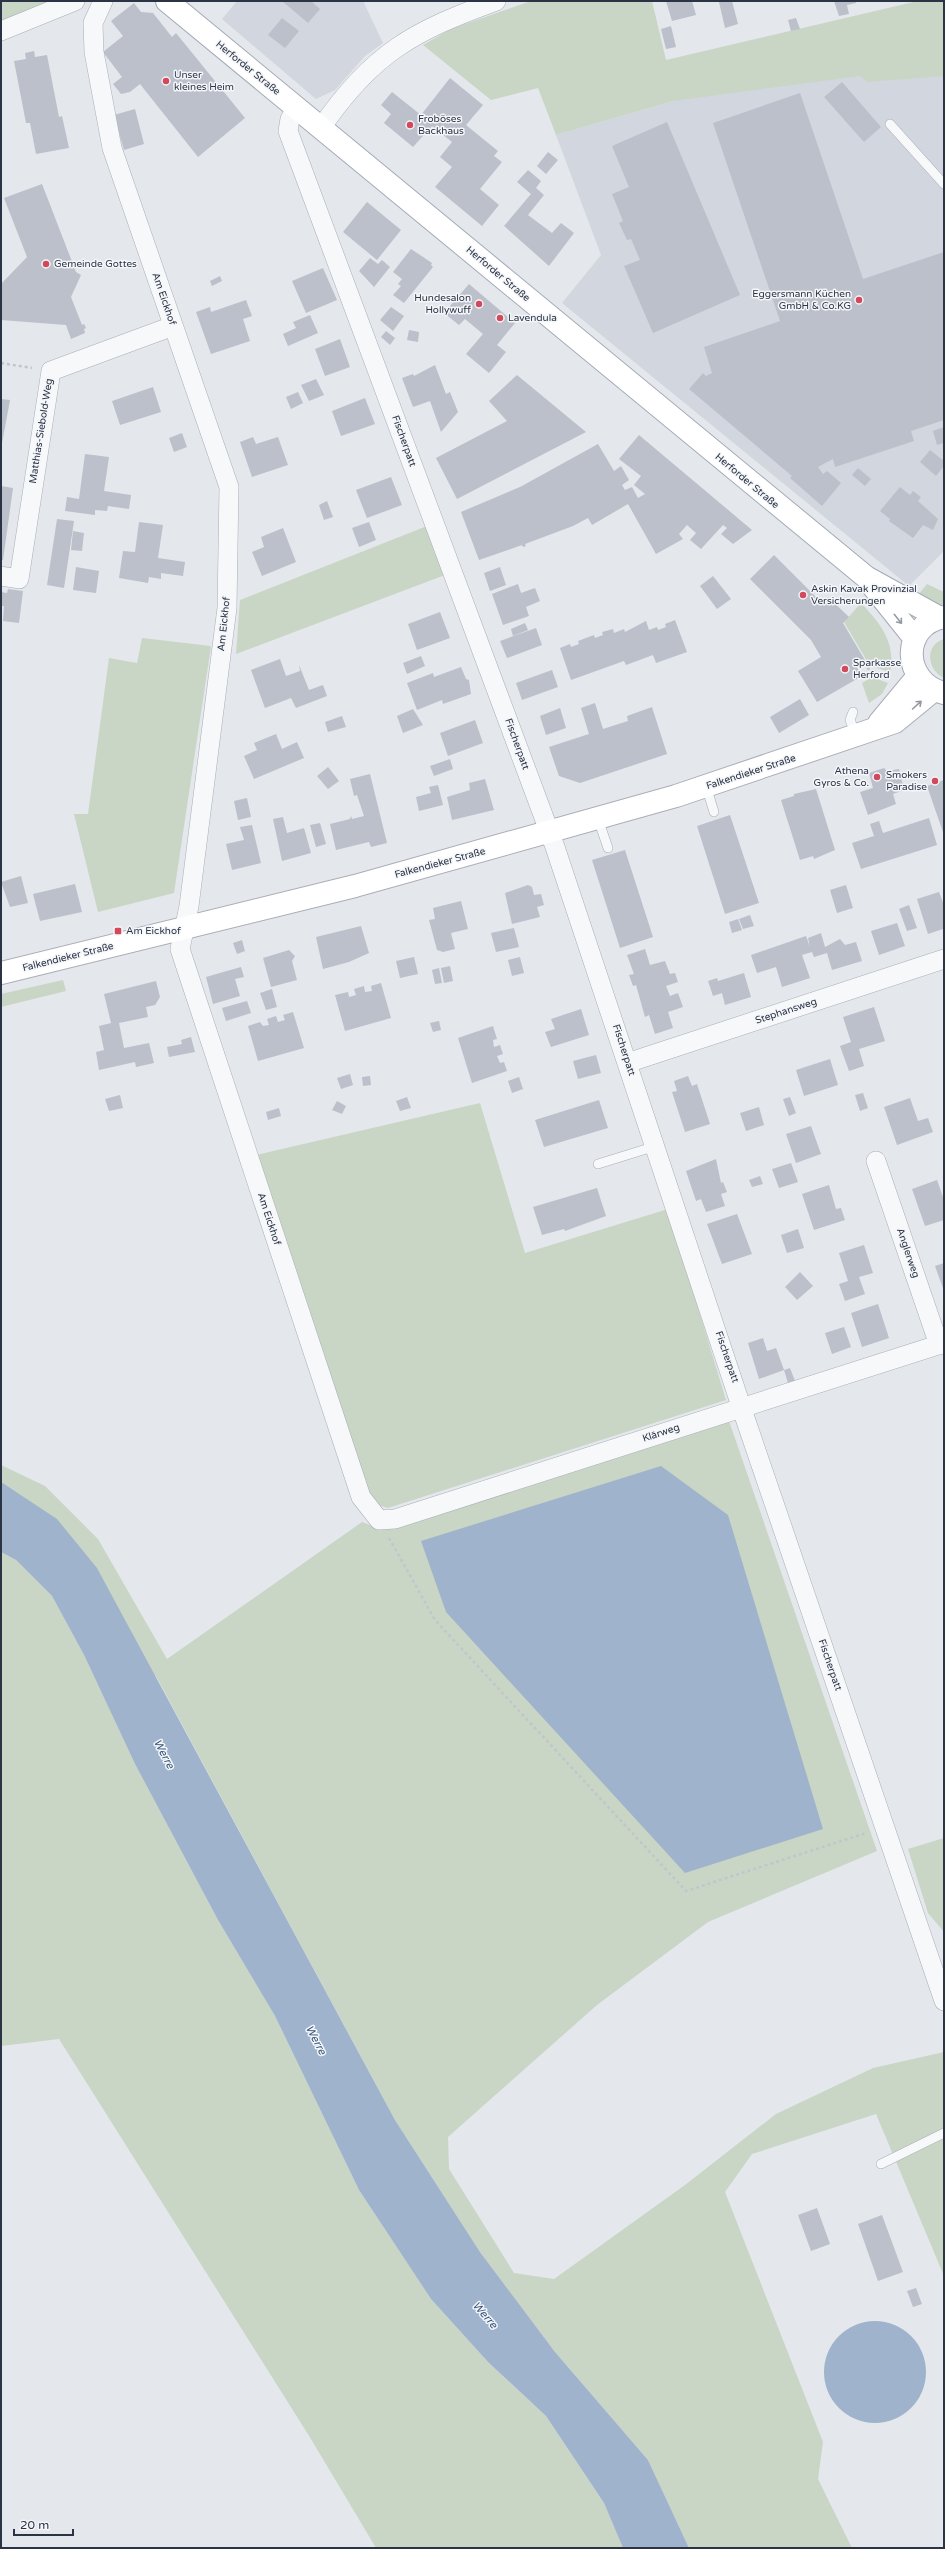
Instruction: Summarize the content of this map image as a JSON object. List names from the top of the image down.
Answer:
{
  "streets": {
    "main road": ["Herforder Straße", "Falkendieker Straße"],
    "street": [
      "Am Eickhof",
      "Matthias-Siebold-Weg",
      "Fischerpatt",
      "Stephansweg",
      "Anglerweg",
      "Klärweg"
    ]
  },
  "crossings": [
    ["Herforder Straße", "Fischerpatt"],
    ["Am Eickhof", "Matthias-Siebold-Weg"],
    ["Am Eickhof", "Falkendieker Straße"],
    ["Am Eickhof", "Klärweg"],
    ["Fischerpatt", "Falkendieker Straße"],
    ["Fischerpatt", "Stephansweg"],
    ["Fischerpatt", "Klärweg"],
    ["Anglerweg", "Klärweg"]
  ],
  "water": ["Werre"],
  "places": {
    "other": [
      "Unser kleines Heim",
      "Froböses Backhaus",
      "Gemeinde Gottes",
      "Eggersmann Küchen GmbH & Co.KG",
      "Hundesalon Hollywuff",
      "Lavendula",
      "Askin Kavak Provinzial Versicherungen",
      "Sparkasse Herford",
      "Athena Gyros & Co.",
      "Smokers Paradise"
    ],
    "transit": ["Am Eickhof"]
  },
  "scale_bar": "20 m"
}
